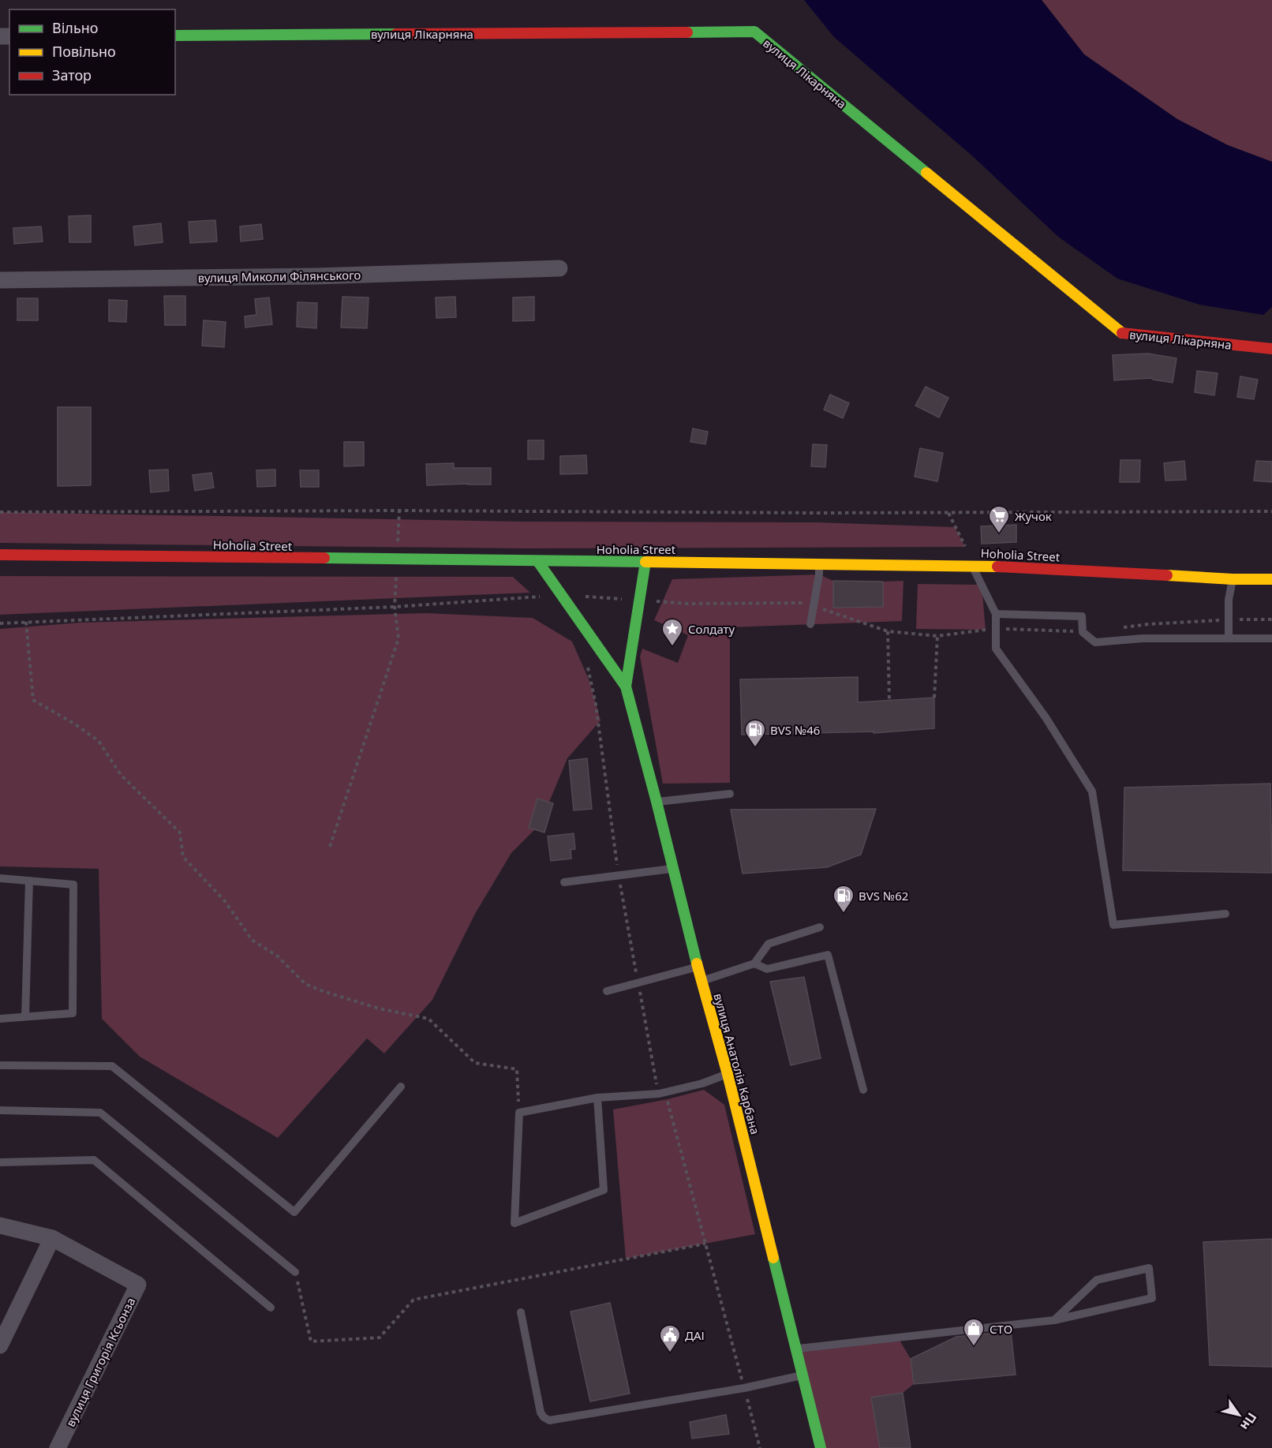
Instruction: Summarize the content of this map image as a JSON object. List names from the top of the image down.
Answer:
{
  "streets": {
    "street": [
      "вулиця Лікарняна",
      "вулиця Миколи Філянського",
      "Hoholia Street",
      "вулиця Анатолія Карбана",
      "вулиця Григорія Ксьонза"
    ]
  },
  "places": {
    "supermarket": ["Жучок"],
    "place": ["Солдату"],
    "fuel station": ["BVS №46", "BVS №62"],
    "shop": ["СТО"],
    "public building": ["ДАІ"]
  },
  "legend": ["Вільно", "Повільно", "Затор"],
  "north": "bottom right"
}
